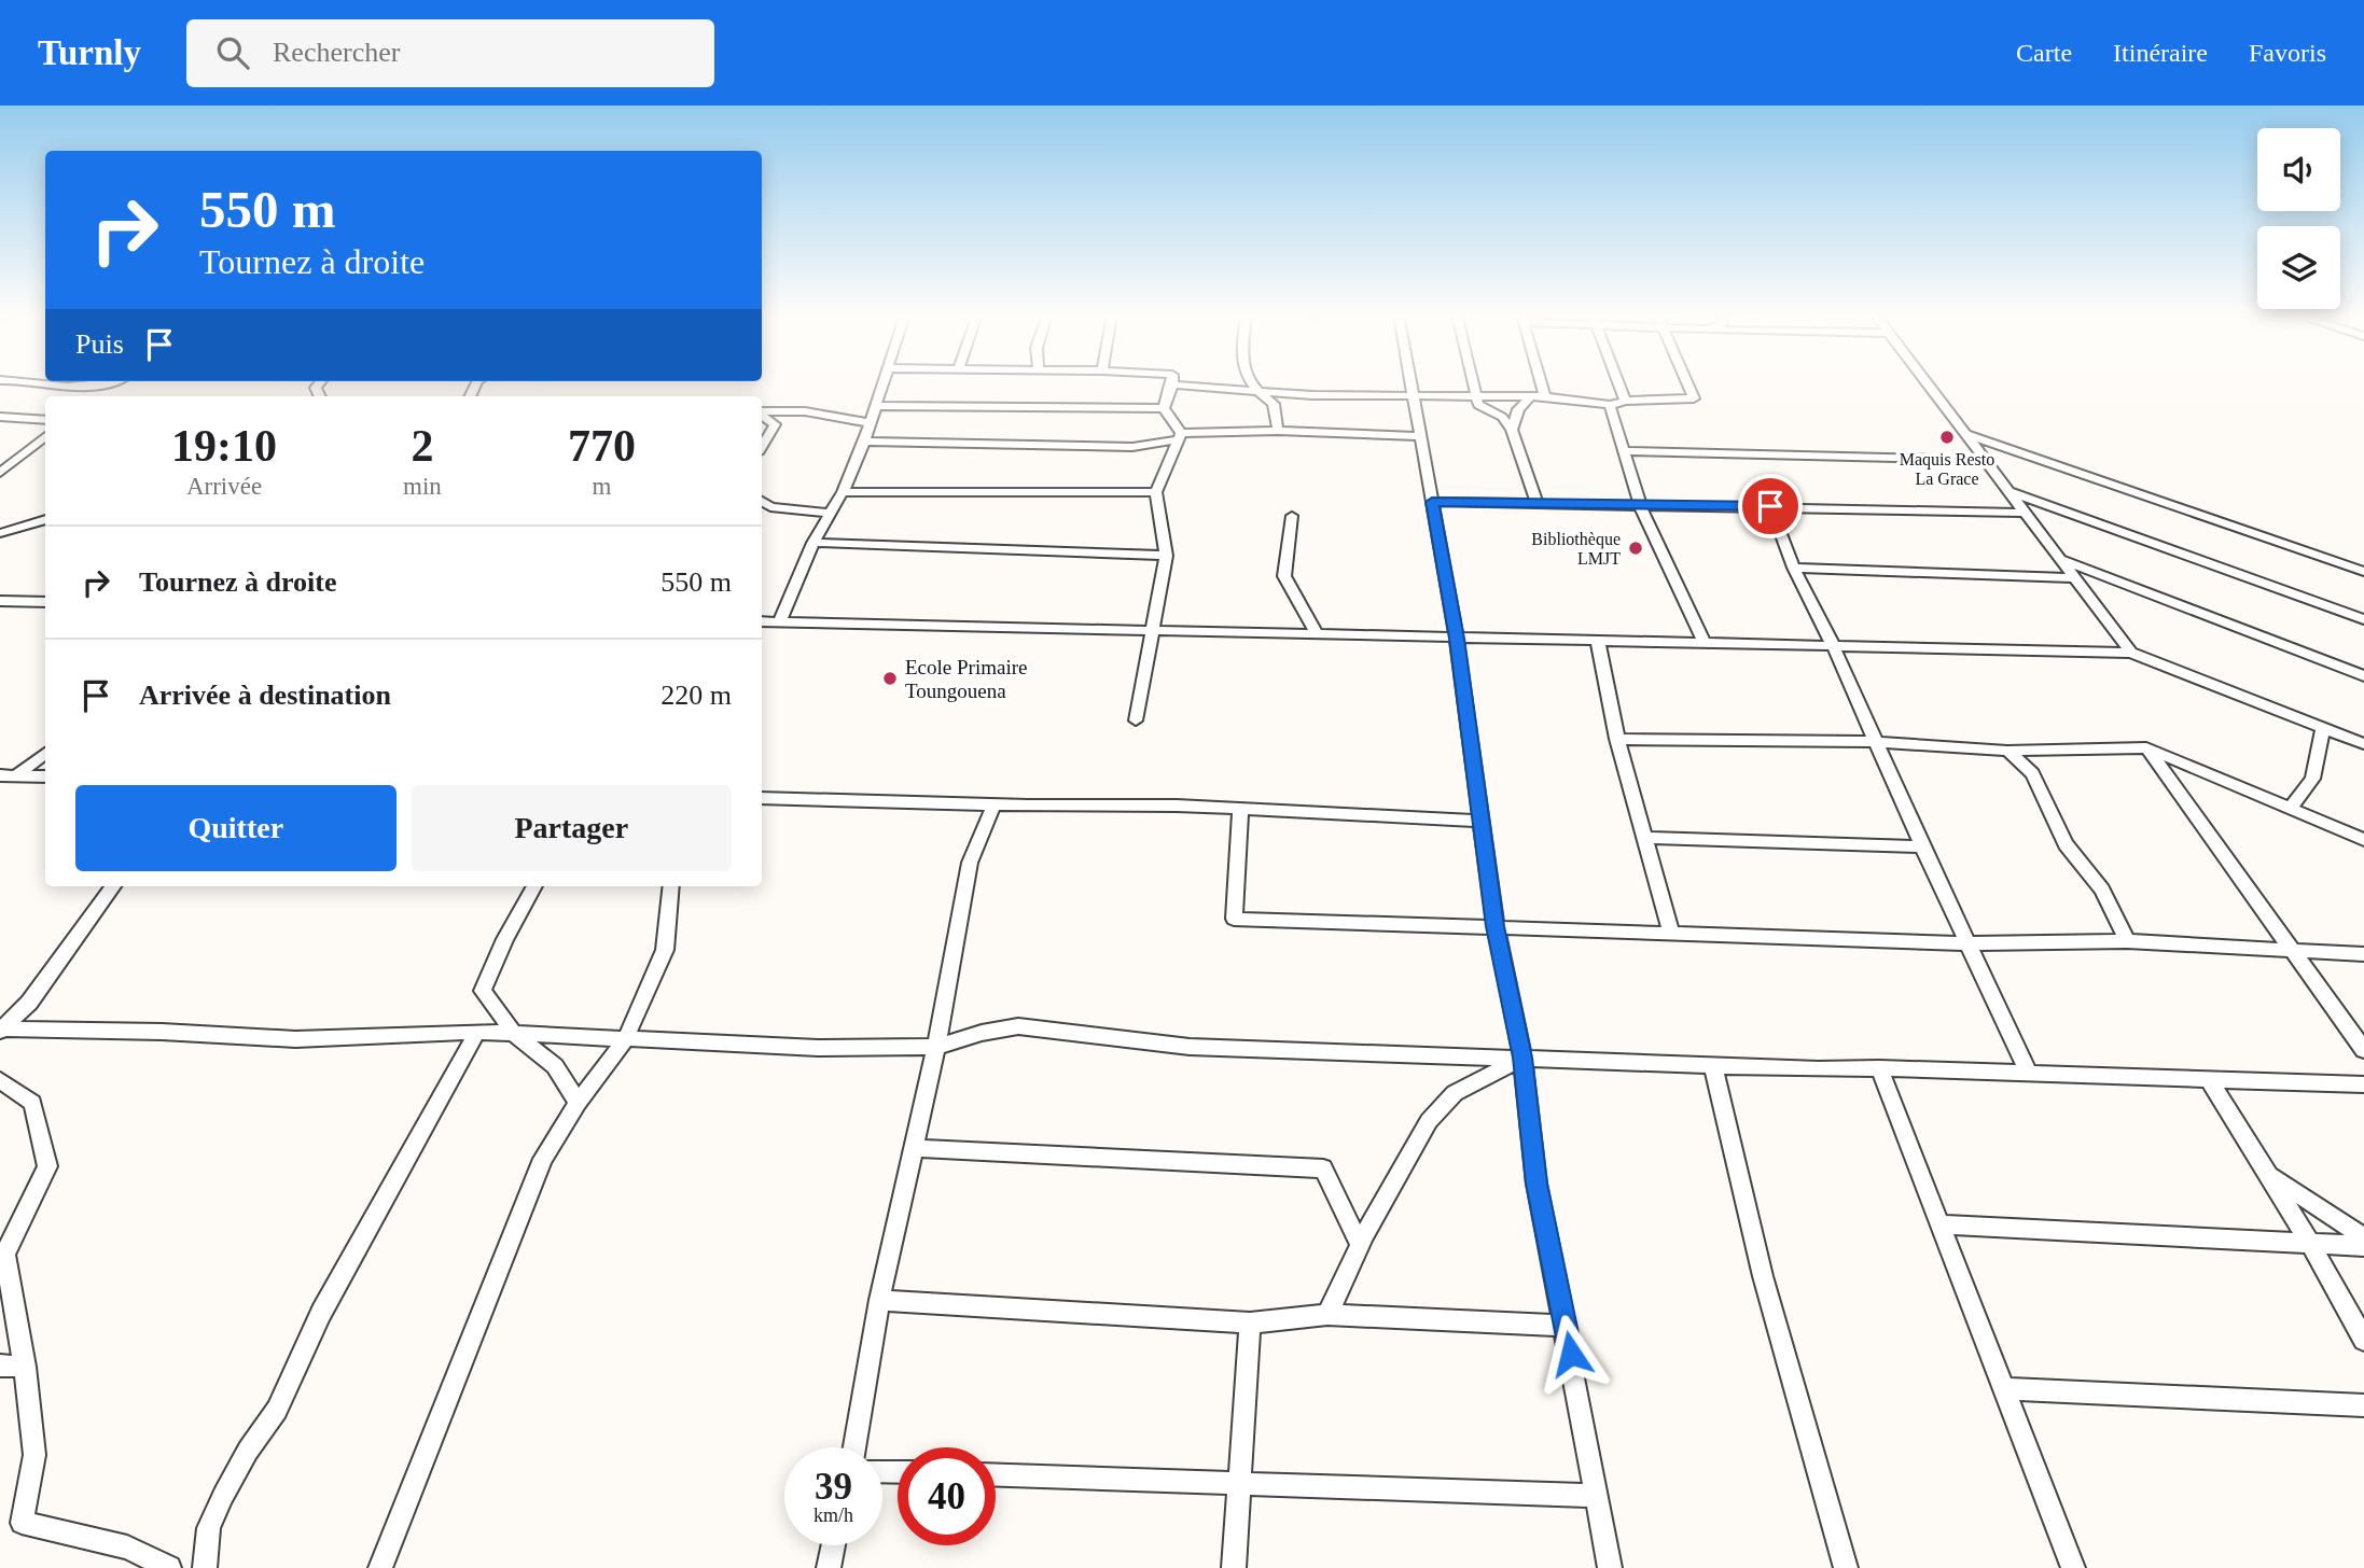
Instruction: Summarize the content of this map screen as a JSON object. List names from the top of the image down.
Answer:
{
  "places": ["Maquis Resto La Grace", "Bibliothèque LMJT", "Ecole Primaire Toungouena"],
  "page": {
    "header": "Turnly",
    "search": "Rechercher",
    "nav": ["Carte", "Itinéraire", "Favoris"],
    "turn": ["550 m", "Tournez à droite"],
    "then": "Puis",
    "eta": [
      "19:10",
      "Arrivée",
      "2",
      "min",
      "770",
      "m"
    ],
    "list": [
      {
        "name": "Tournez à droite",
        "value": "550 m"
      },
      {
        "name": "Arrivée à destination",
        "value": "220 m"
      }
    ],
    "buttons": ["Quitter", "Partager"],
    "speed": "39 km/h",
    "limit": "40"
  }
}
